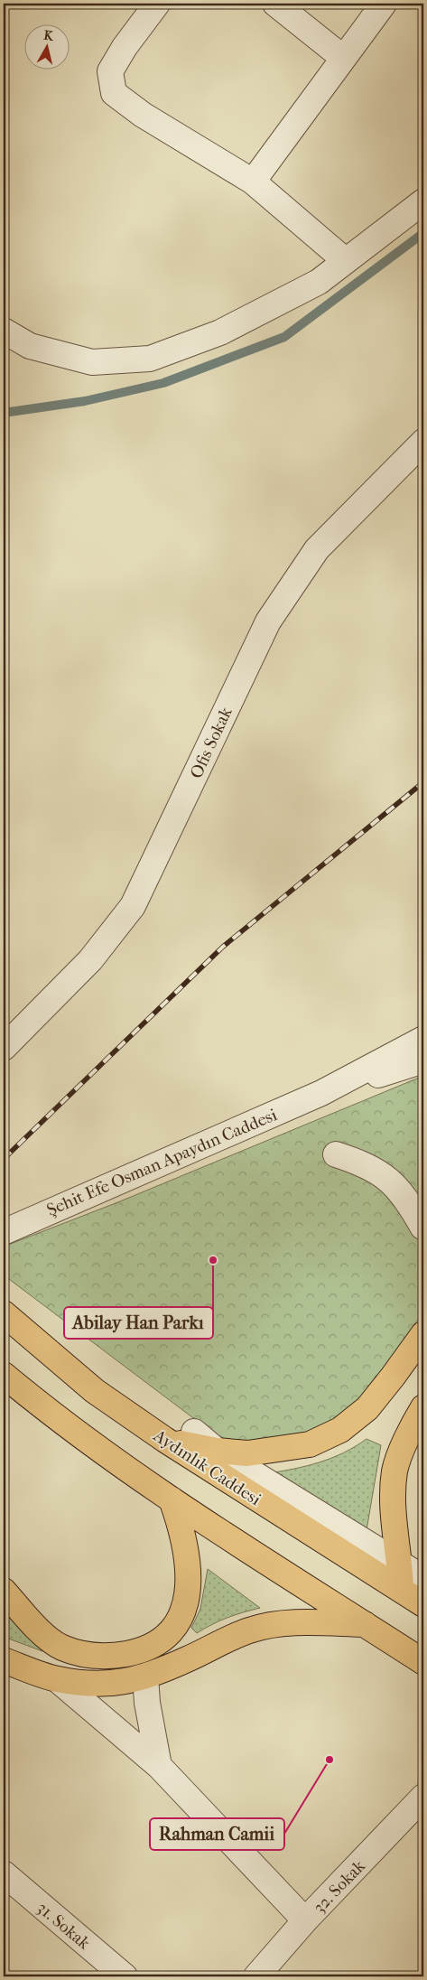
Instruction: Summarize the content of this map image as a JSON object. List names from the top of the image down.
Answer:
{
  "streets": {
    "main road": ["Aydınlık Caddesi"],
    "street": [
      "Ofis Sokak",
      "Şehit Efe Osman Apaydın Caddesi",
      "32. Sokak",
      "31. Sokak"
    ]
  },
  "places": ["Abilay Han Parkı", "Rahman Camii"],
  "north": "top"
}
